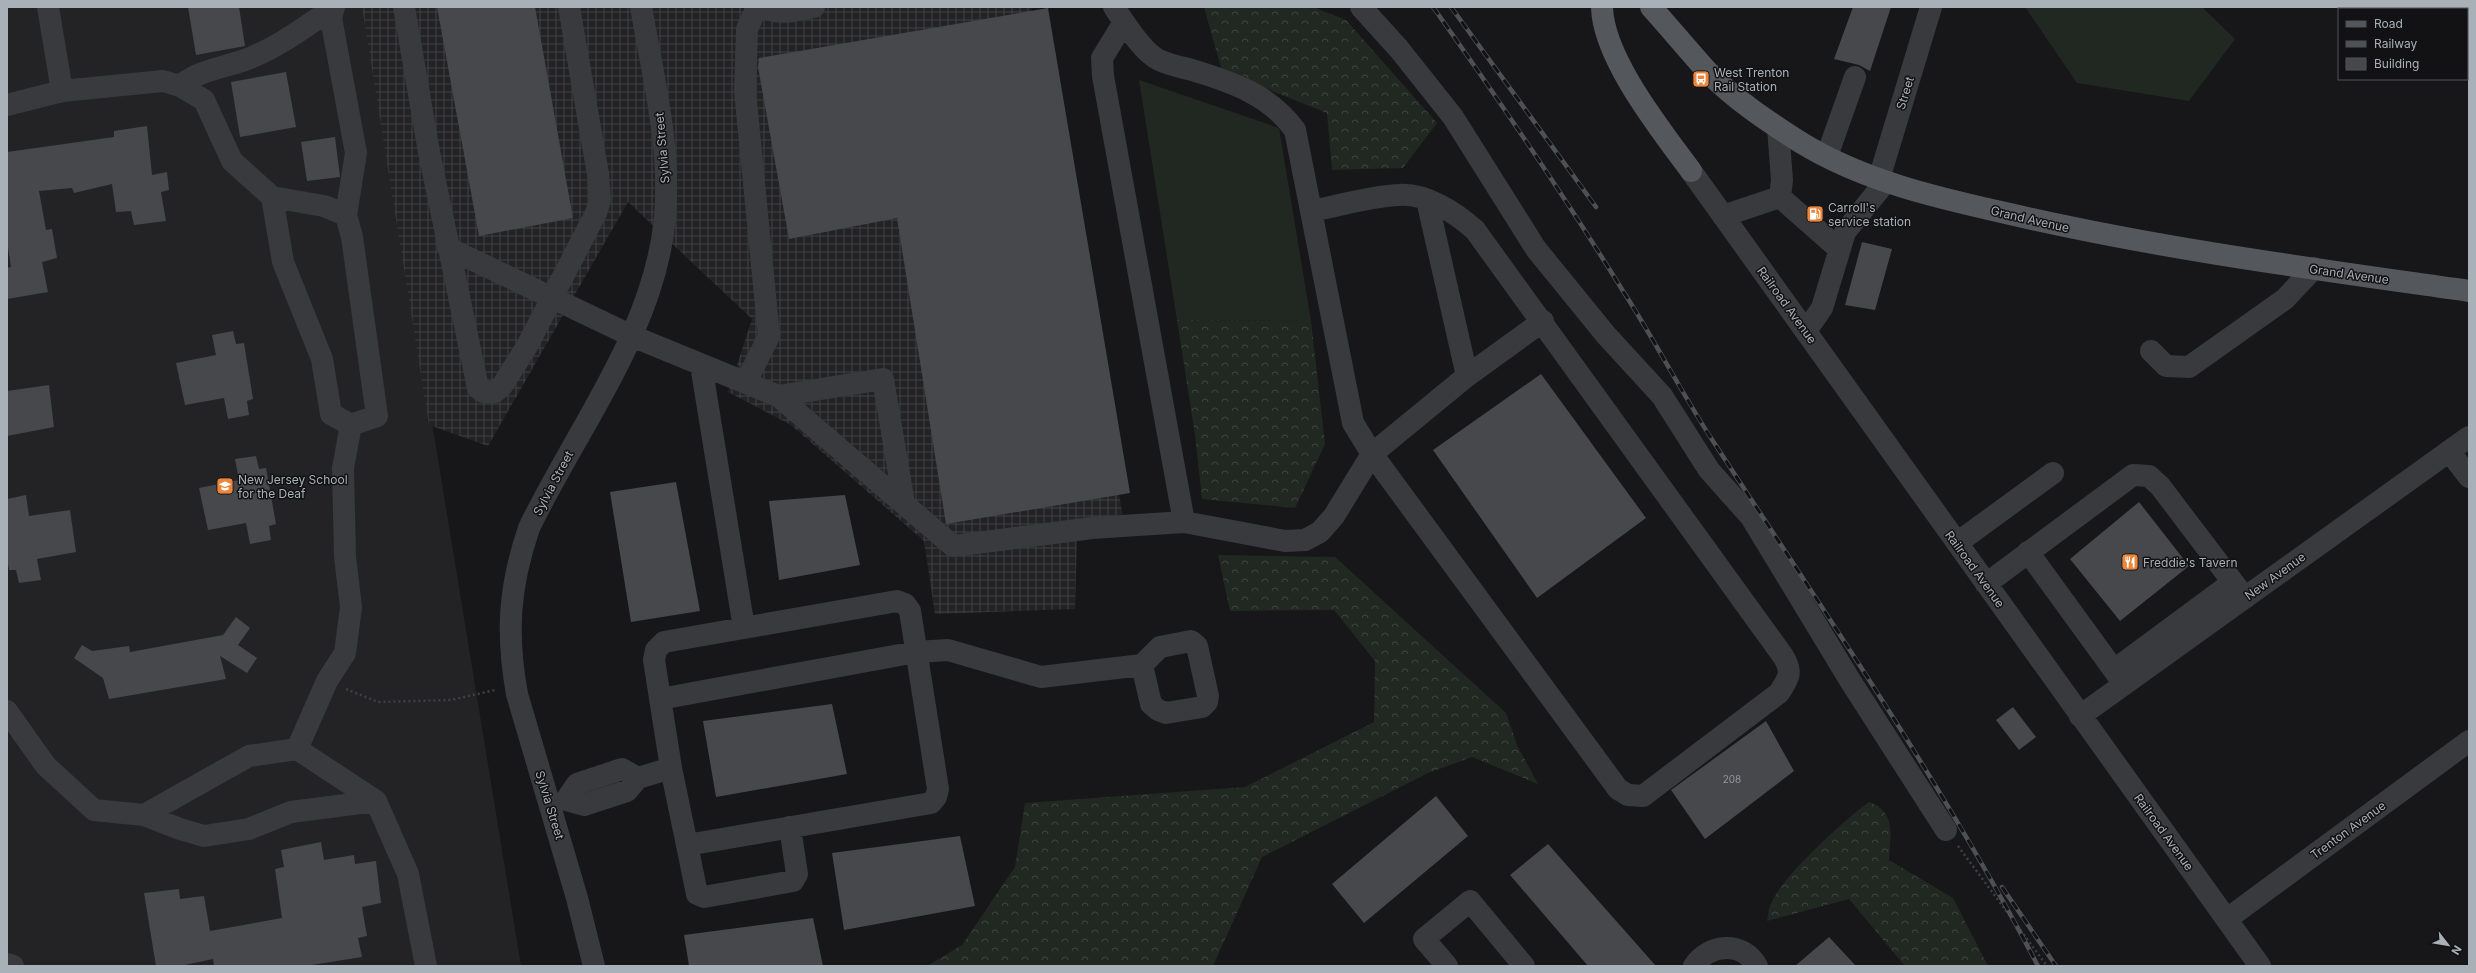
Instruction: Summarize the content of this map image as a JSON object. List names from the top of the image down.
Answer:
{
  "streets": {
    "main road": ["Grand Avenue"],
    "street": [
      "Street",
      "Sylvia Street",
      "Railroad Avenue",
      "New Avenue",
      "Trenton Avenue"
    ]
  },
  "crossings": [
    ["Street", "Grand Avenue"],
    ["Railroad Avenue", "New Avenue"],
    ["Railroad Avenue", "Trenton Avenue"]
  ],
  "places": {
    "bus stop": ["West Trenton Rail Station"],
    "fuel station": ["Carroll's service station"],
    "school or university": ["New Jersey School for the Deaf"],
    "restaurant": ["Freddie's Tavern"]
  },
  "house_numbers": ["208"],
  "legend": ["Road", "Railway", "Building"],
  "north": "bottom right"
}
